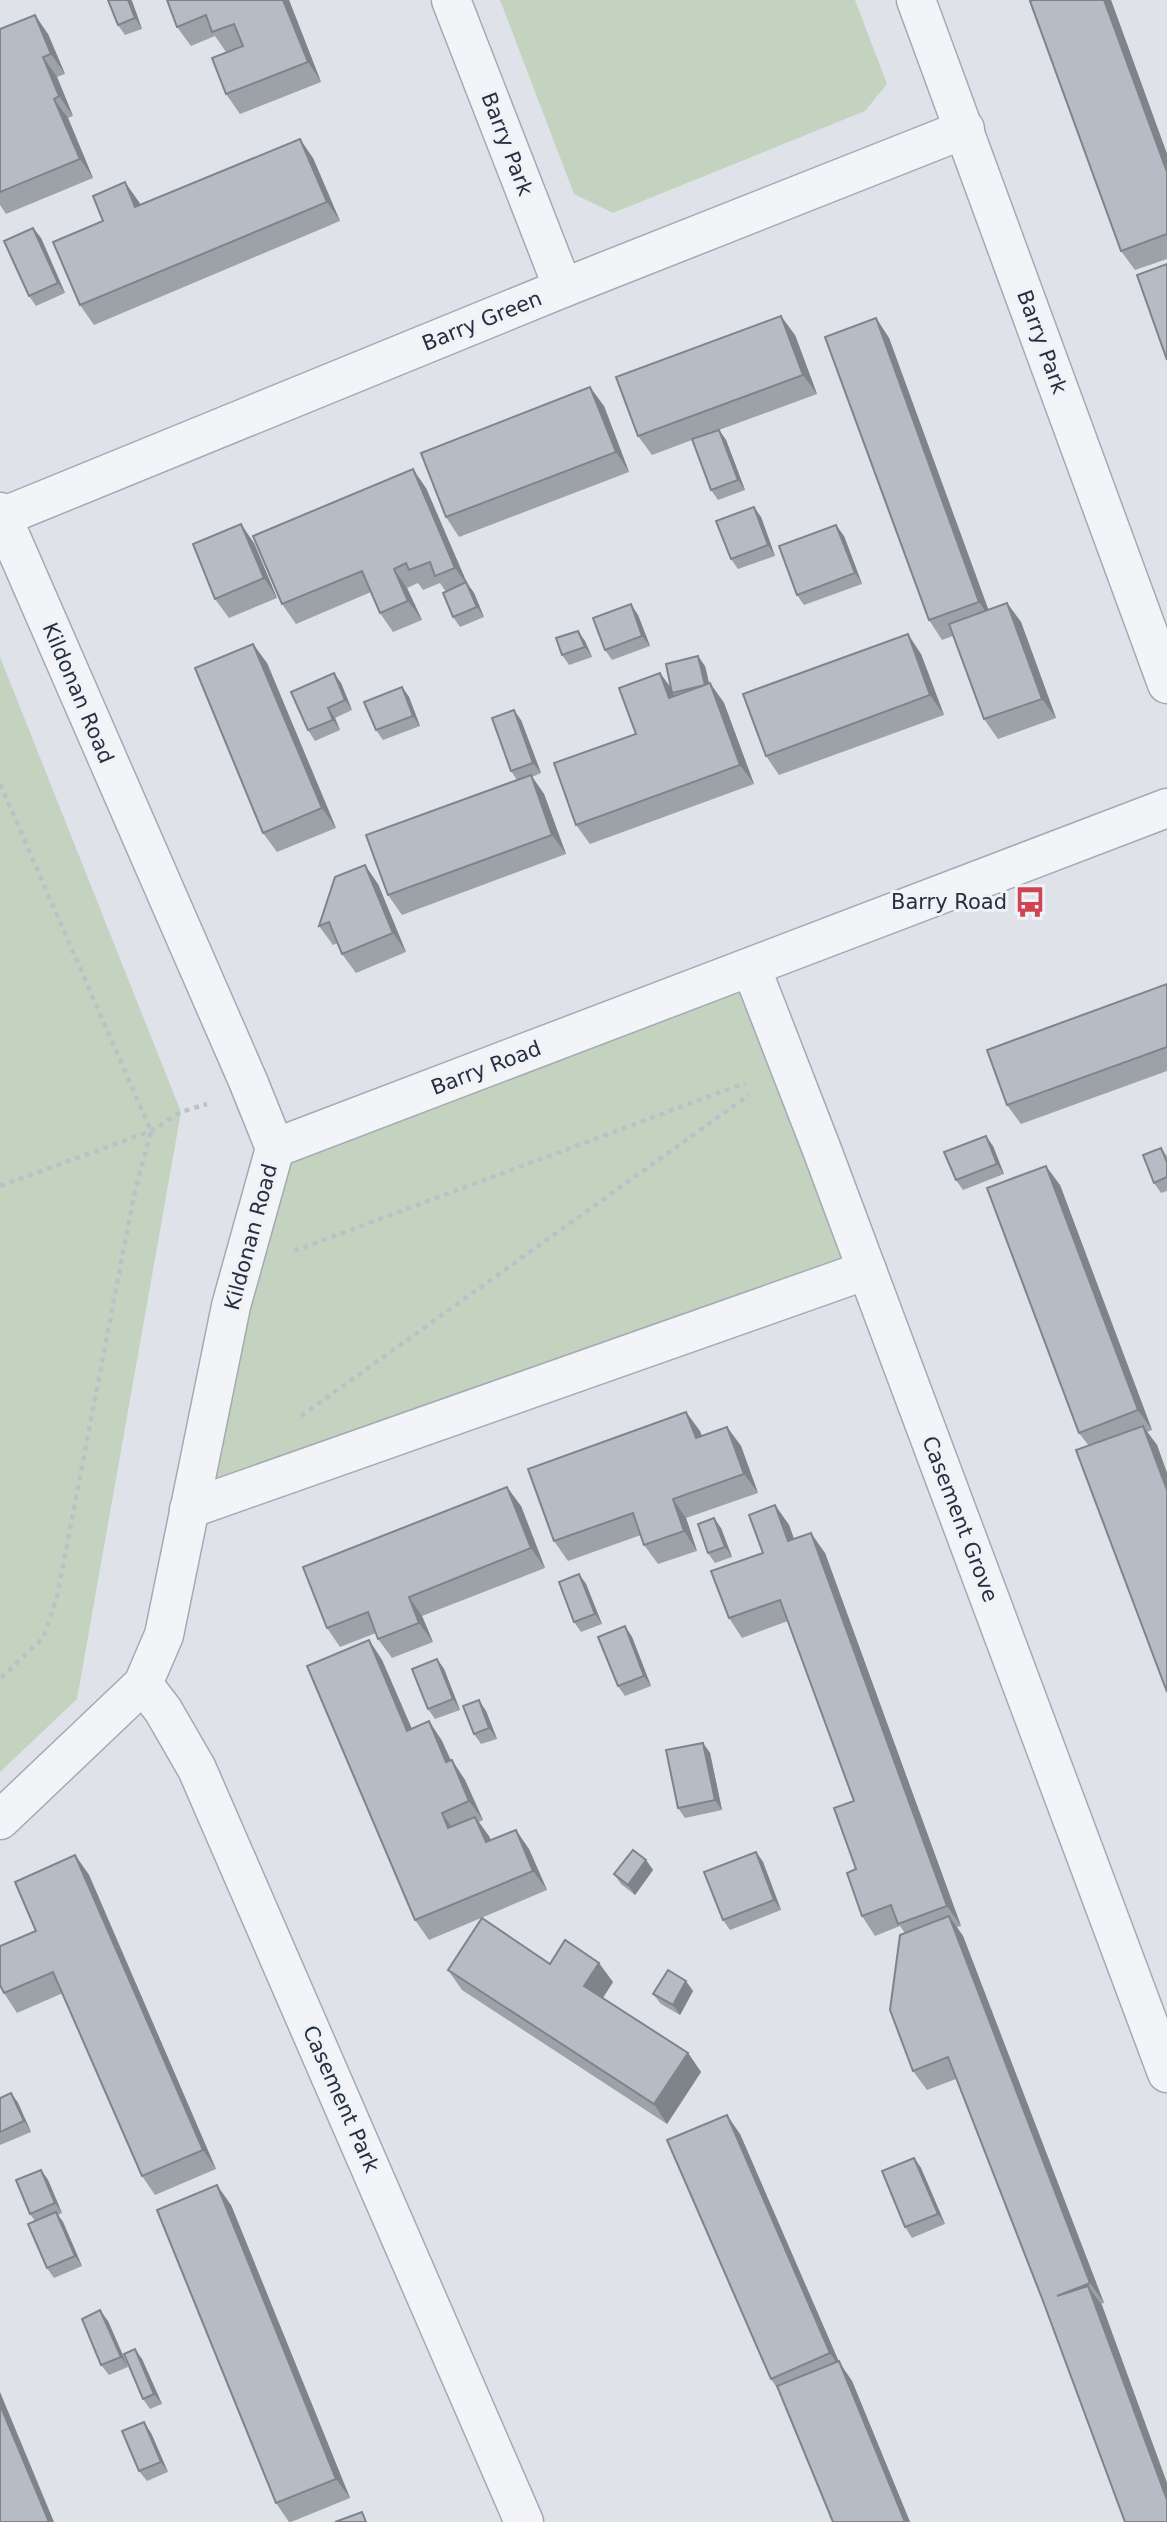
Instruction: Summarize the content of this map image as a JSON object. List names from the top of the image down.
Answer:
{
  "streets": {
    "street": [
      "Barry Park",
      "Barry Green",
      "Kildonan Road",
      "Barry Road",
      "Casement Grove",
      "Casement Park"
    ]
  },
  "crossings": [
    ["Barry Park", "Barry Green"],
    ["Barry Green", "Kildonan Road"],
    ["Kildonan Road", "Barry Road"],
    ["Kildonan Road", "Casement Park"],
    ["Barry Road", "Casement Grove"]
  ],
  "places": {
    "bus stop": ["Barry Road"]
  }
}
